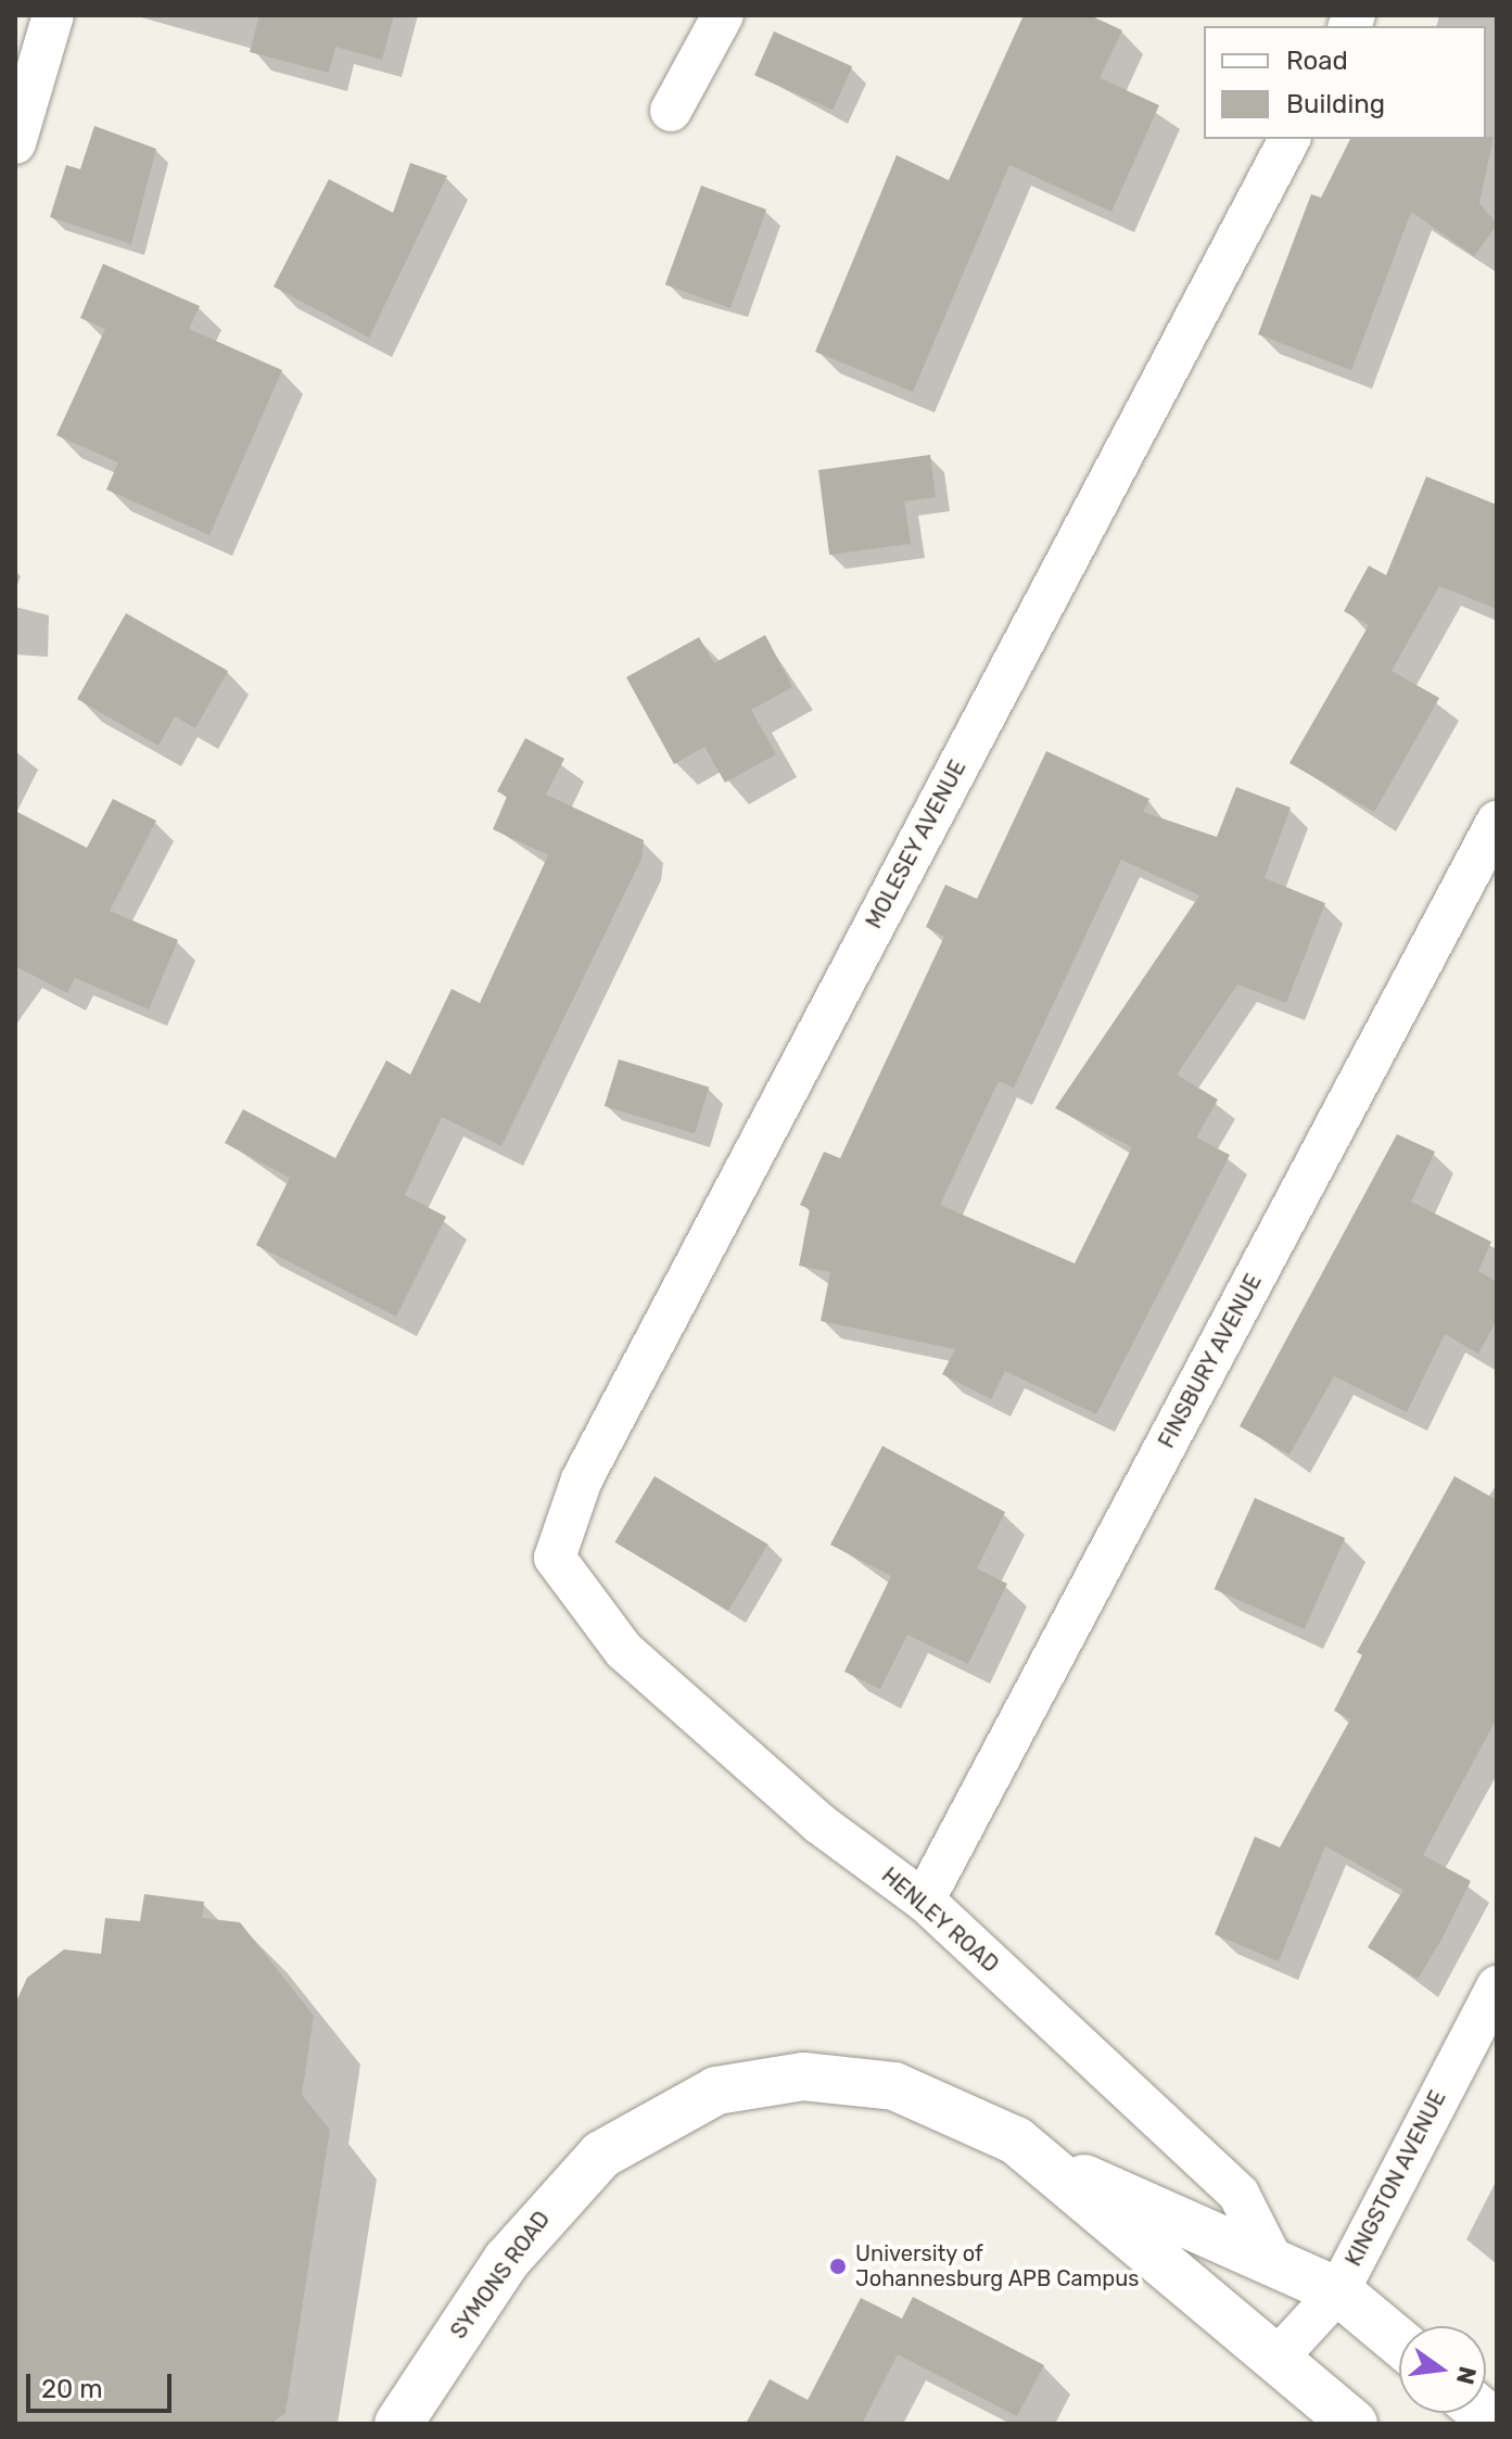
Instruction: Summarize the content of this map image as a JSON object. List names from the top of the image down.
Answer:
{
  "streets": {
    "main road": ["SYMONS ROAD"],
    "street": [
      "MOLESEY AVENUE",
      "FINSBURY AVENUE",
      "HENLEY ROAD",
      "KINGSTON AVENUE"
    ]
  },
  "crossings": [
    ["MOLESEY AVENUE", "HENLEY ROAD"],
    ["FINSBURY AVENUE", "HENLEY ROAD"]
  ],
  "places": ["University of Johannesburg APB Campus"],
  "legend": ["Road", "Building"],
  "scale_bar": "20 m",
  "north": "right"
}
